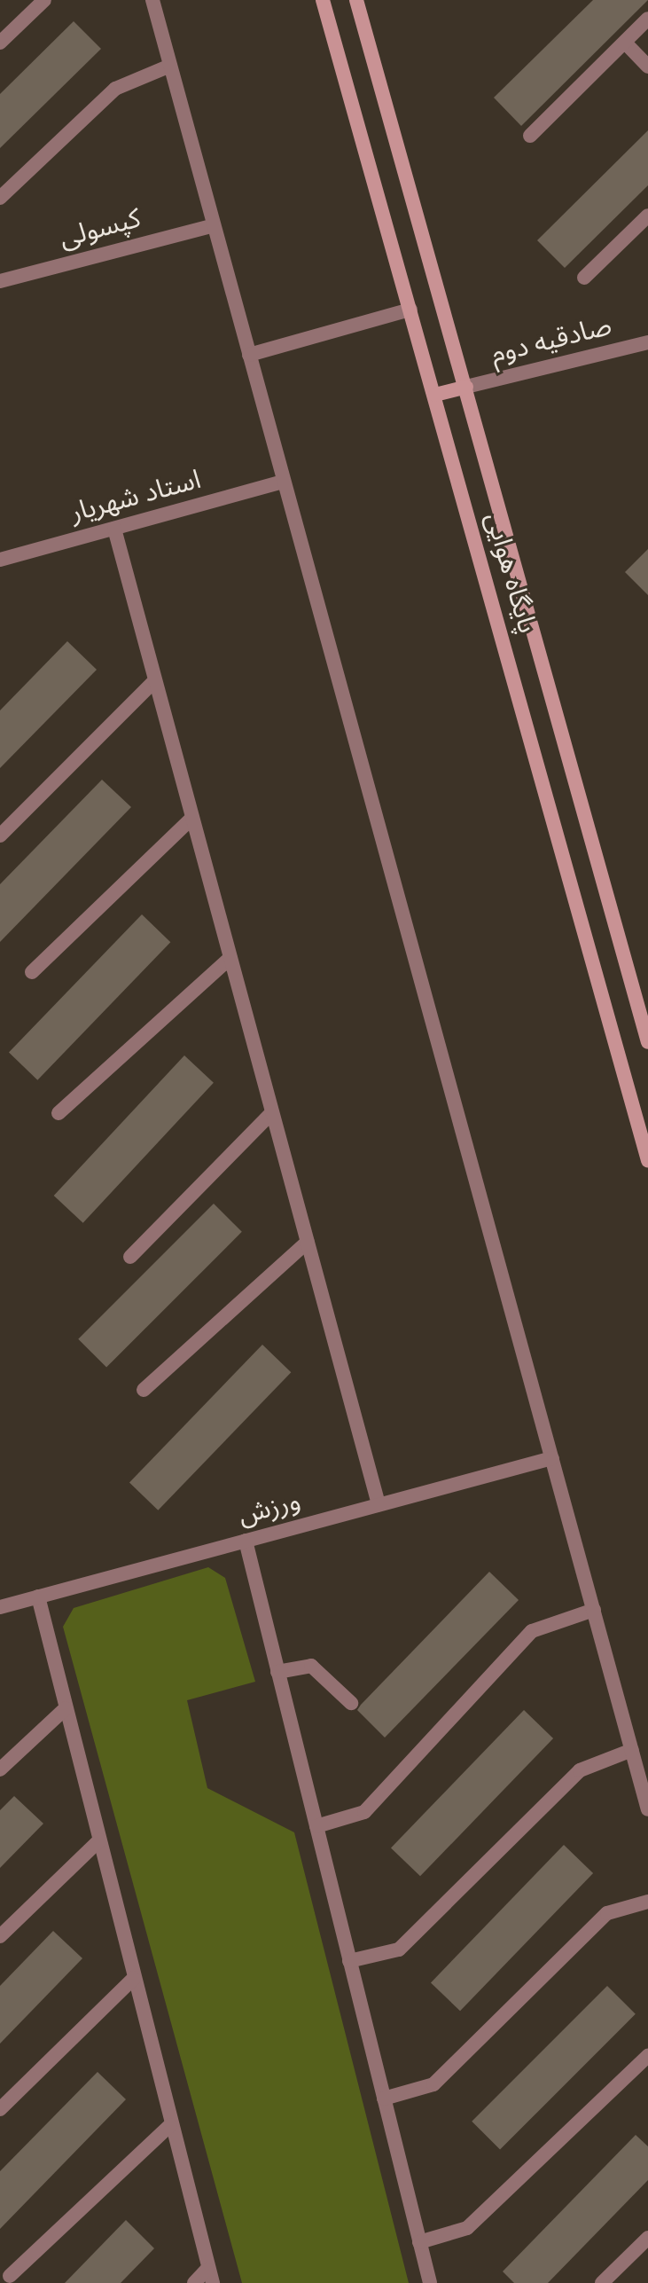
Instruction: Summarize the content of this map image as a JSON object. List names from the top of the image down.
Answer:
{
  "streets": {
    "main road": ["پایگاه هوایی"],
    "street": [
      "کپسولی",
      "صادقیه دوم",
      "استاد شهریار",
      "ورزش"
    ]
  },
  "crossings": [
    ["صادقیه دوم", "پایگاه هوایی"]
  ]
}
